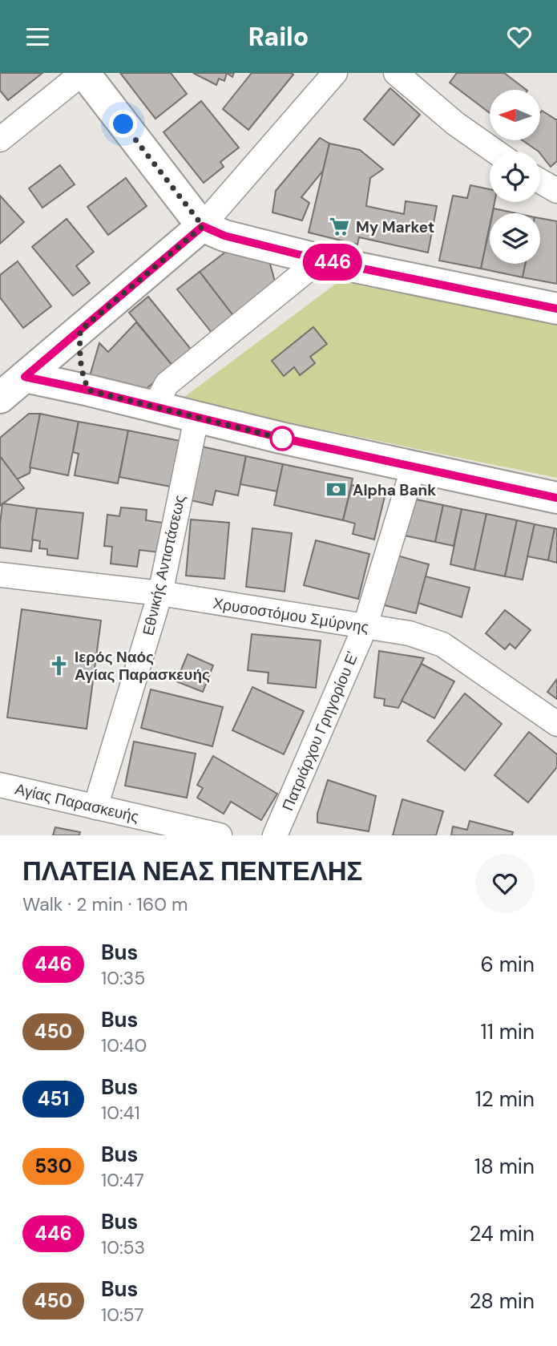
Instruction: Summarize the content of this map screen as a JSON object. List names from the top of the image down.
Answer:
{
  "streets": {
    "street": [
      "Εθνικής Αντιστάσεως",
      "Χρυσοστόμου Σμύρνης",
      "Πατριάρχου Γρηγορίου Ε'",
      "Αγίας Παρασκευής"
    ]
  },
  "crossings": [
    ["Εθνικής Αντιστάσεως", "Χρυσοστόμου Σμύρνης"],
    ["Εθνικής Αντιστάσεως", "Αγίας Παρασκευής"],
    ["Χρυσοστόμου Σμύρνης", "Πατριάρχου Γρηγορίου Ε'"]
  ],
  "places": {
    "supermarket": ["My Market"],
    "bank": ["Alpha Bank"],
    "church": ["Ιερός Ναός Αγίας Παρασκευής"]
  },
  "lines": ["bus line 446"],
  "north": "left",
  "page": {
    "header": "Railo",
    "on_map": "446",
    "heading": ["ΠΛΑΤΕΙΑ ΝΕΑΣ ΠΕΝΤΕΛΗΣ", "Walk · 2 min · 160 m"],
    "list": [
      {
        "mark": "446",
        "name": "Bus",
        "note": "10:35",
        "value": "6 min"
      },
      {
        "mark": "450",
        "name": "Bus",
        "note": "10:40",
        "value": "11 min"
      },
      {
        "mark": "451",
        "name": "Bus",
        "note": "10:41",
        "value": "12 min"
      },
      {
        "mark": "530",
        "name": "Bus",
        "note": "10:47",
        "value": "18 min"
      },
      {
        "mark": "446",
        "name": "Bus",
        "note": "10:53",
        "value": "24 min"
      },
      {
        "mark": "450",
        "name": "Bus",
        "note": "10:57",
        "value": "28 min"
      }
    ]
  }
}
